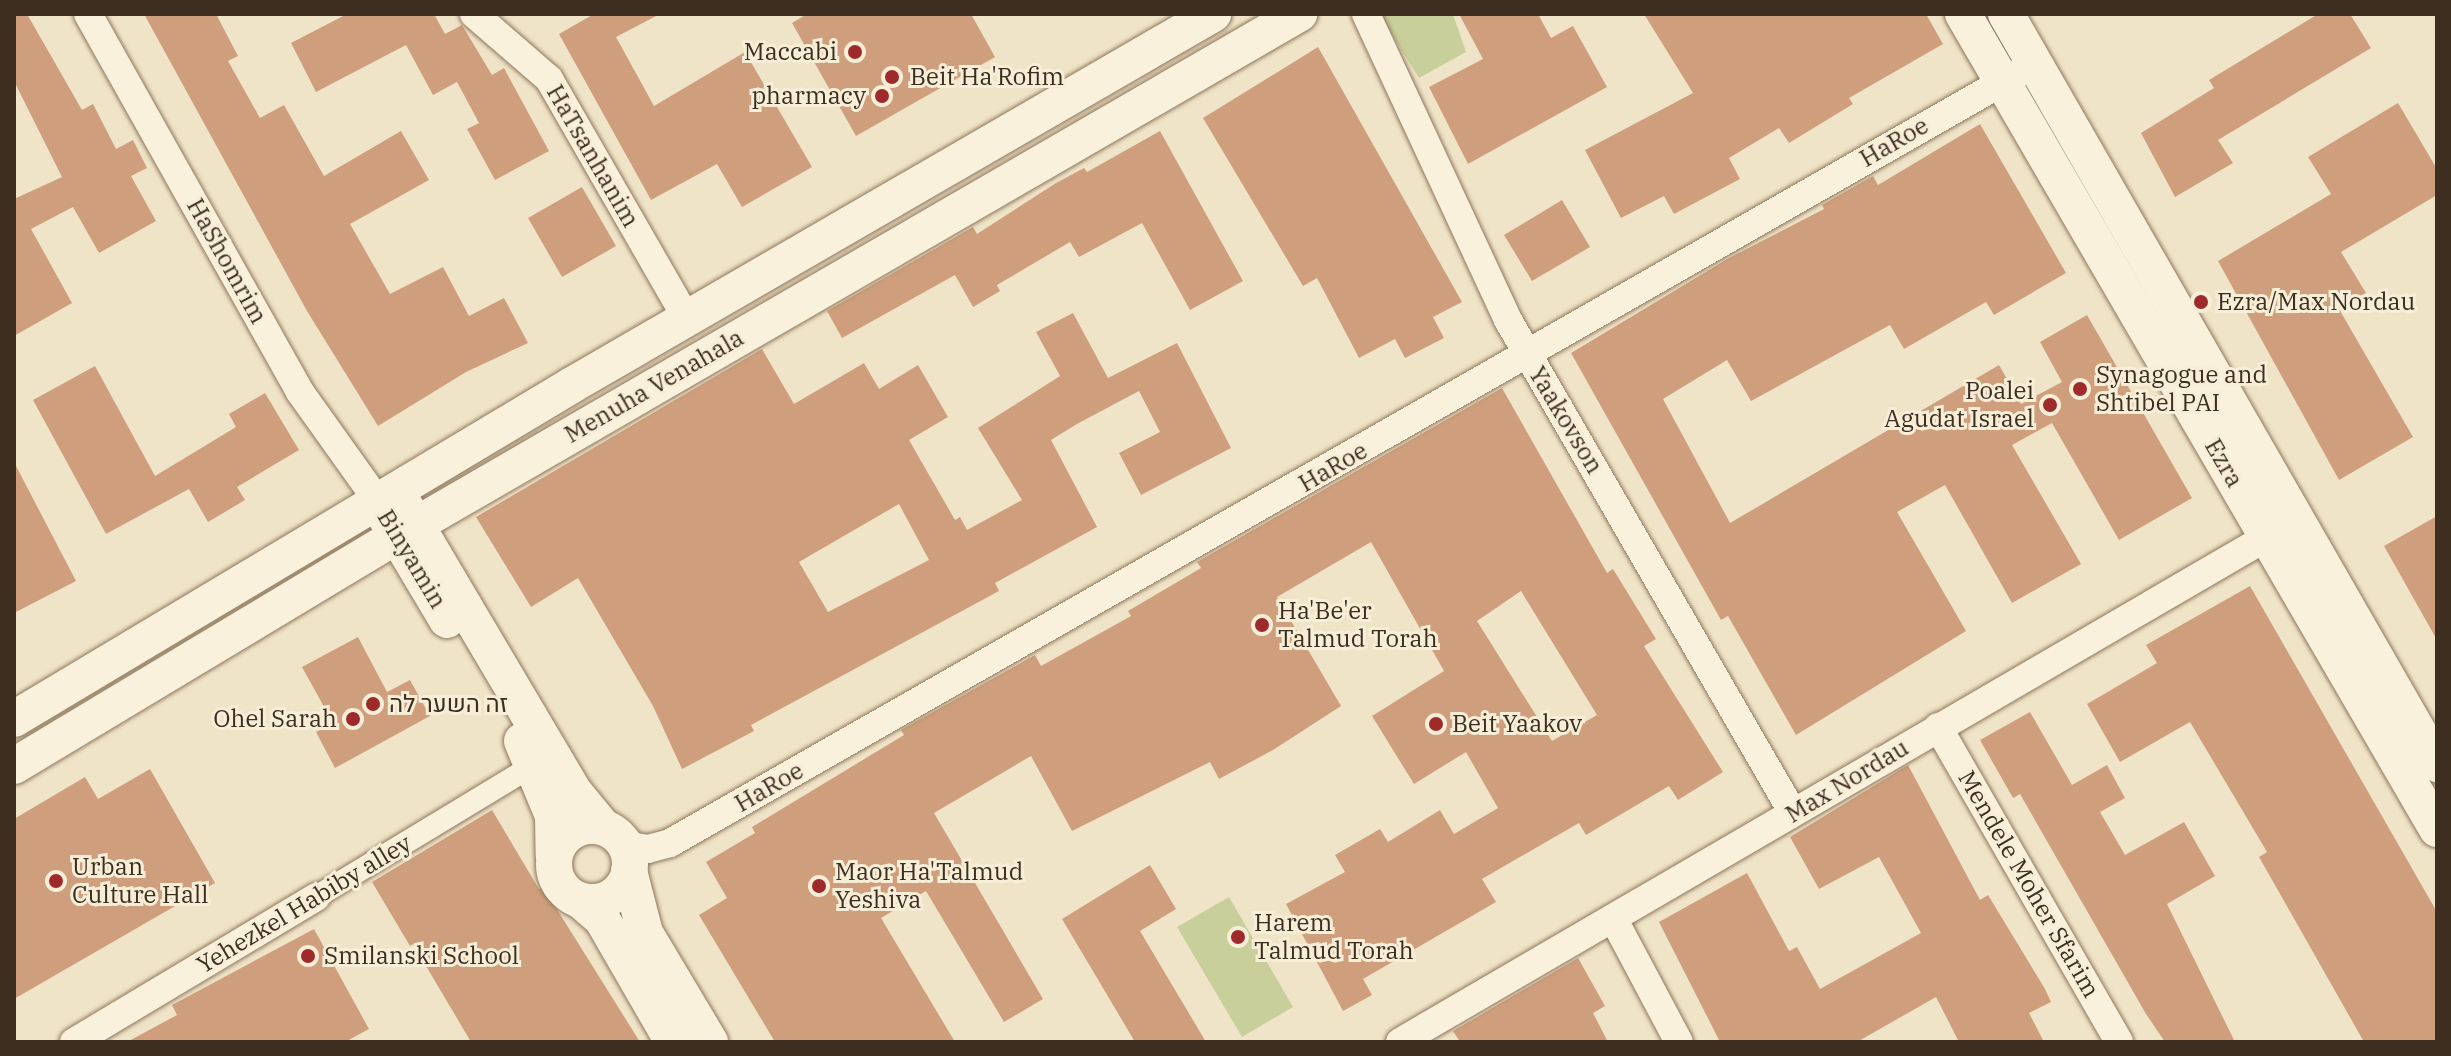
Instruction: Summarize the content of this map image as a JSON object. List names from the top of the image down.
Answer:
{
  "streets": {
    "street": [
      "HaRoe",
      "HaTsanhanim",
      "HaShomrim",
      "Menuha Venahala",
      "Yaakovson",
      "Ezra",
      "Binyamin",
      "Max Nordau",
      "Mendele Moher Sfarim",
      "Yehezkel Habiby alley"
    ]
  },
  "crossings": [
    ["HaRoe", "Yaakovson"],
    ["HaRoe", "Ezra"],
    ["HaRoe", "Binyamin"],
    ["HaTsanhanim", "Menuha Venahala"],
    ["HaShomrim", "Menuha Venahala"],
    ["HaShomrim", "Binyamin"],
    ["Menuha Venahala", "Binyamin"],
    ["Yaakovson", "Max Nordau"],
    ["Ezra", "Max Nordau"],
    ["Binyamin", "Yehezkel Habiby alley"],
    ["Max Nordau", "Mendele Moher Sfarim"]
  ],
  "places": [
    "Maccabi",
    "Beit Ha'Rofim",
    "pharmacy",
    "Ezra/Max Nordau",
    "Synagogue and Shtibel PAI",
    "Poalei Agudat Israel",
    "Ha'Be'er Talmud Torah",
    "זה השער לה",
    "Ohel Sarah",
    "Beit Yaakov",
    "Urban Culture Hall",
    "Maor Ha'Talmud Yeshiva",
    "Harem Talmud Torah",
    "Smilanski School"
  ]
}
